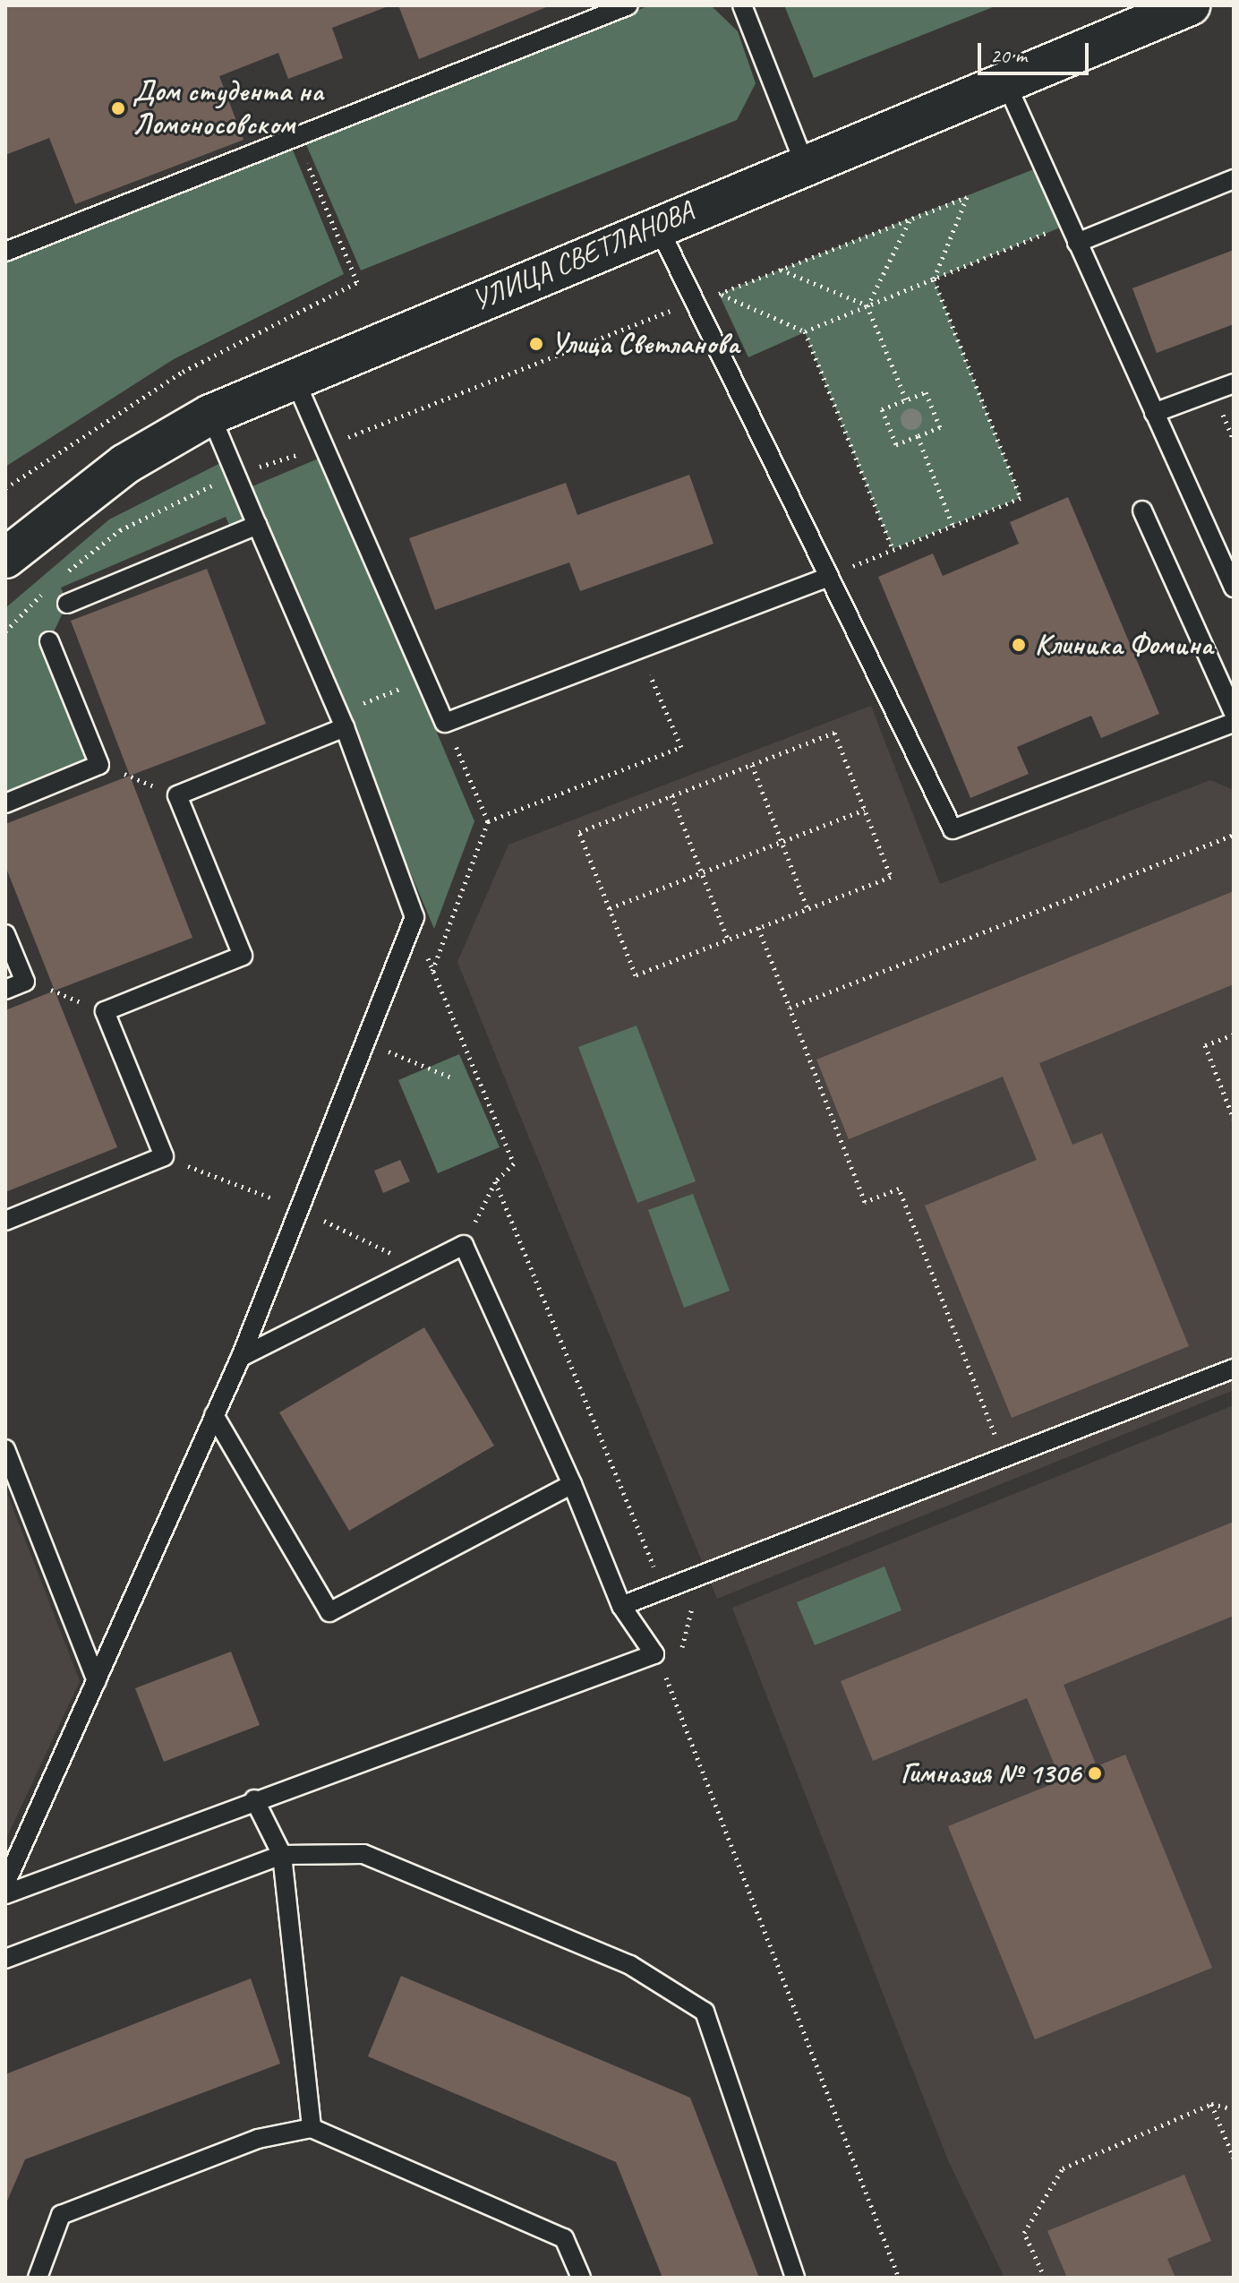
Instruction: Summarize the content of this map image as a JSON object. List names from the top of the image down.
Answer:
{
  "streets": {
    "street": ["УЛИЦА СВЕТЛАНОВА"]
  },
  "places": [
    "Дом студента на Ломоносовском",
    "Улица Светланова",
    "Клиника Фомина",
    "Гимназия № 1306"
  ],
  "scale_bar": "20 m"
}
